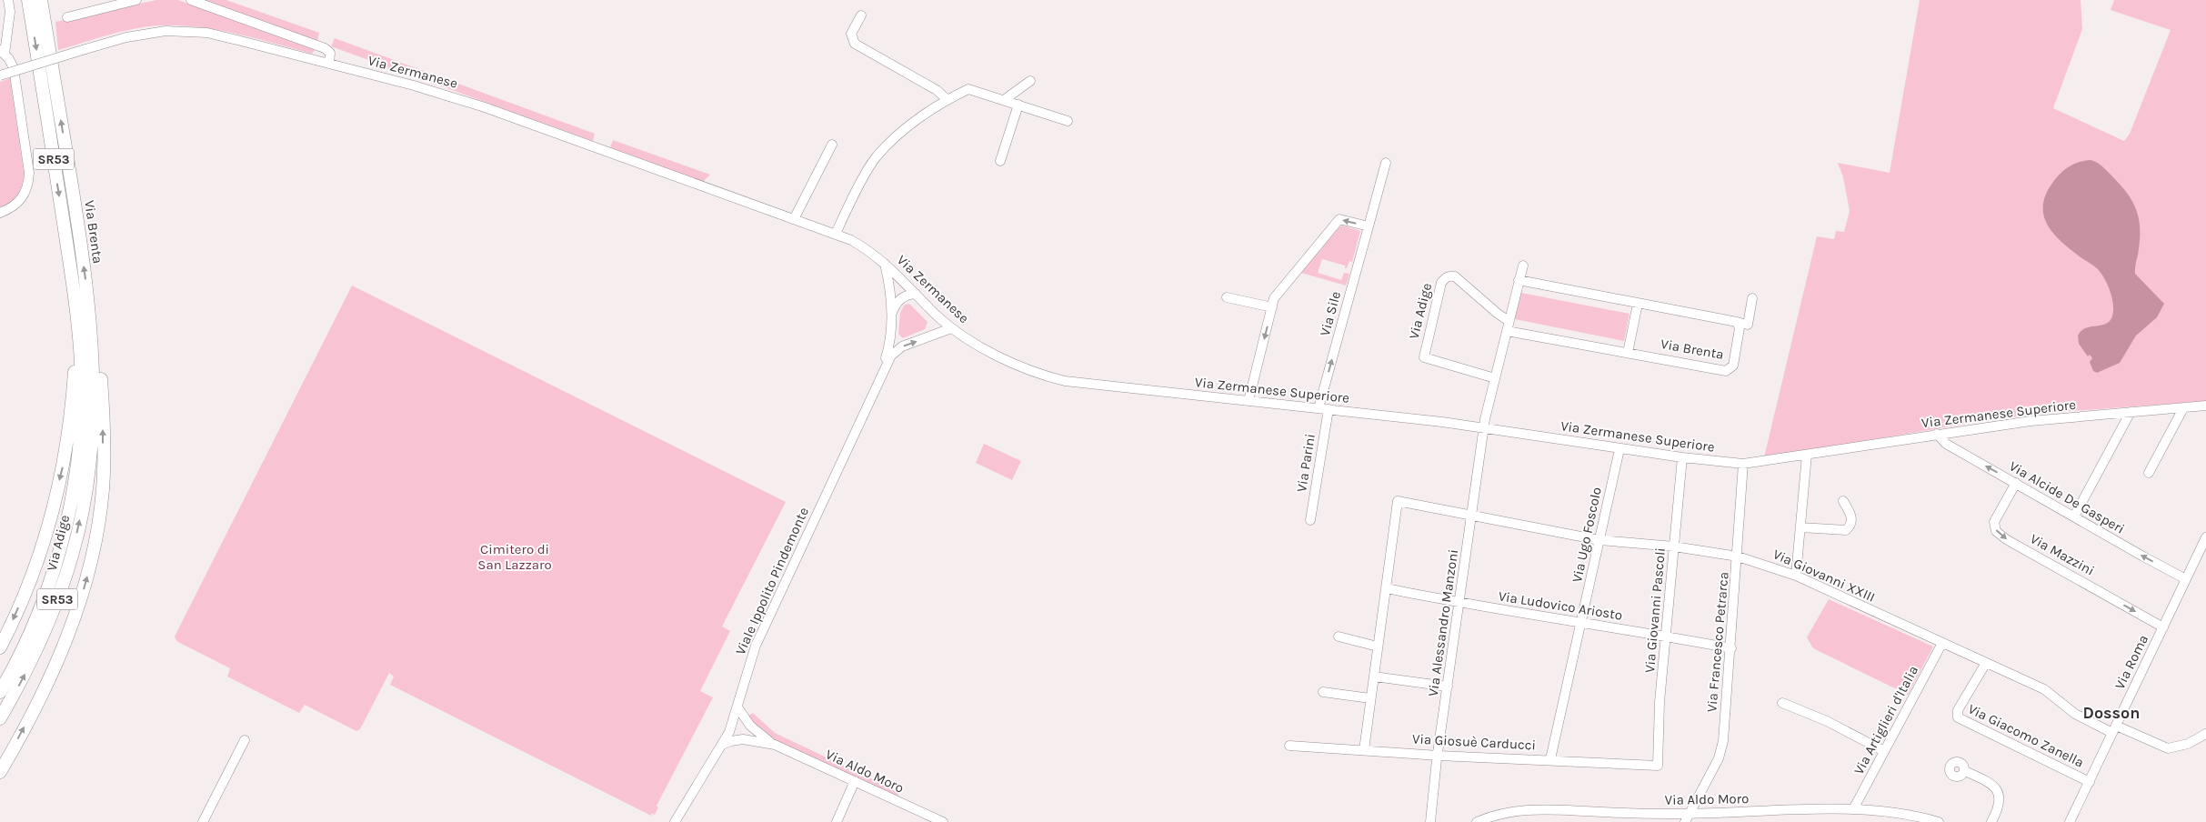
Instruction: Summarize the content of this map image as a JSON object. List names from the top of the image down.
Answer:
{
  "streets": {
    "highway": ["SR53", "Via Brenta", "Via Adige"],
    "street": [
      "Via Zermanese",
      "Via Sile",
      "Via Zermanese Superiore",
      "Via Parini",
      "Via Alcide De Gasperi",
      "Via Ugo Foscolo",
      "Via Mazzini",
      "Via Giovanni XXIII",
      "Viale Ippolito Pindemonte",
      "Via Ludovico Ariosto",
      "Via Giovanni Pascoli",
      "Via Alessandro Manzoni",
      "Via Francesco Petrarca",
      "Via Roma",
      "Via Artiglieri d'Italia",
      "Via Giacomo Zanella",
      "Via Giosuè Carducci",
      "Via Aldo Moro"
    ]
  },
  "crossings": [
    ["Via Zermanese", "Via Zermanese Superiore"],
    ["Via Zermanese", "Viale Ippolito Pindemonte"],
    ["Via Brenta", "Via Adige"],
    ["Via Sile", "Via Zermanese Superiore"],
    ["Via Zermanese Superiore", "Via Parini"],
    ["Via Zermanese Superiore", "Via Alcide De Gasperi"],
    ["Via Zermanese Superiore", "Via Ugo Foscolo"],
    ["Via Zermanese Superiore", "Via Giovanni Pascoli"],
    ["Via Zermanese Superiore", "Via Alessandro Manzoni"],
    ["Via Zermanese Superiore", "Via Francesco Petrarca"],
    ["Via Alcide De Gasperi", "Via Mazzini"],
    ["Via Alcide De Gasperi", "Via Roma"],
    ["Via Ugo Foscolo", "Via Giovanni XXIII"],
    ["Via Ugo Foscolo", "Via Ludovico Ariosto"],
    ["Via Ugo Foscolo", "Via Giosuè Carducci"],
    ["Via Mazzini", "Via Roma"],
    ["Via Giovanni XXIII", "Via Ludovico Ariosto"],
    ["Via Giovanni XXIII", "Via Giovanni Pascoli"],
    ["Via Giovanni XXIII", "Via Alessandro Manzoni"],
    ["Via Giovanni XXIII", "Via Francesco Petrarca"],
    ["Via Giovanni XXIII", "Via Roma"],
    ["Via Giovanni XXIII", "Via Artiglieri d'Italia"],
    ["Via Giovanni XXIII", "Via Giacomo Zanella"],
    ["Via Ludovico Ariosto", "Via Giovanni Pascoli"],
    ["Via Ludovico Ariosto", "Via Alessandro Manzoni"],
    ["Via Ludovico Ariosto", "Via Francesco Petrarca"],
    ["Via Giovanni Pascoli", "Via Giosuè Carducci"],
    ["Via Alessandro Manzoni", "Via Giosuè Carducci"],
    ["Via Francesco Petrarca", "Via Aldo Moro"],
    ["Via Roma", "Via Giacomo Zanella"],
    ["Via Artiglieri d'Italia", "Via Aldo Moro"]
  ],
  "one_way": ["Via Adige", "Via Alcide De Gasperi", "Via Mazzini"],
  "districts": ["Dosson"],
  "parks": ["Cimitero di San Lazzaro"]
}
